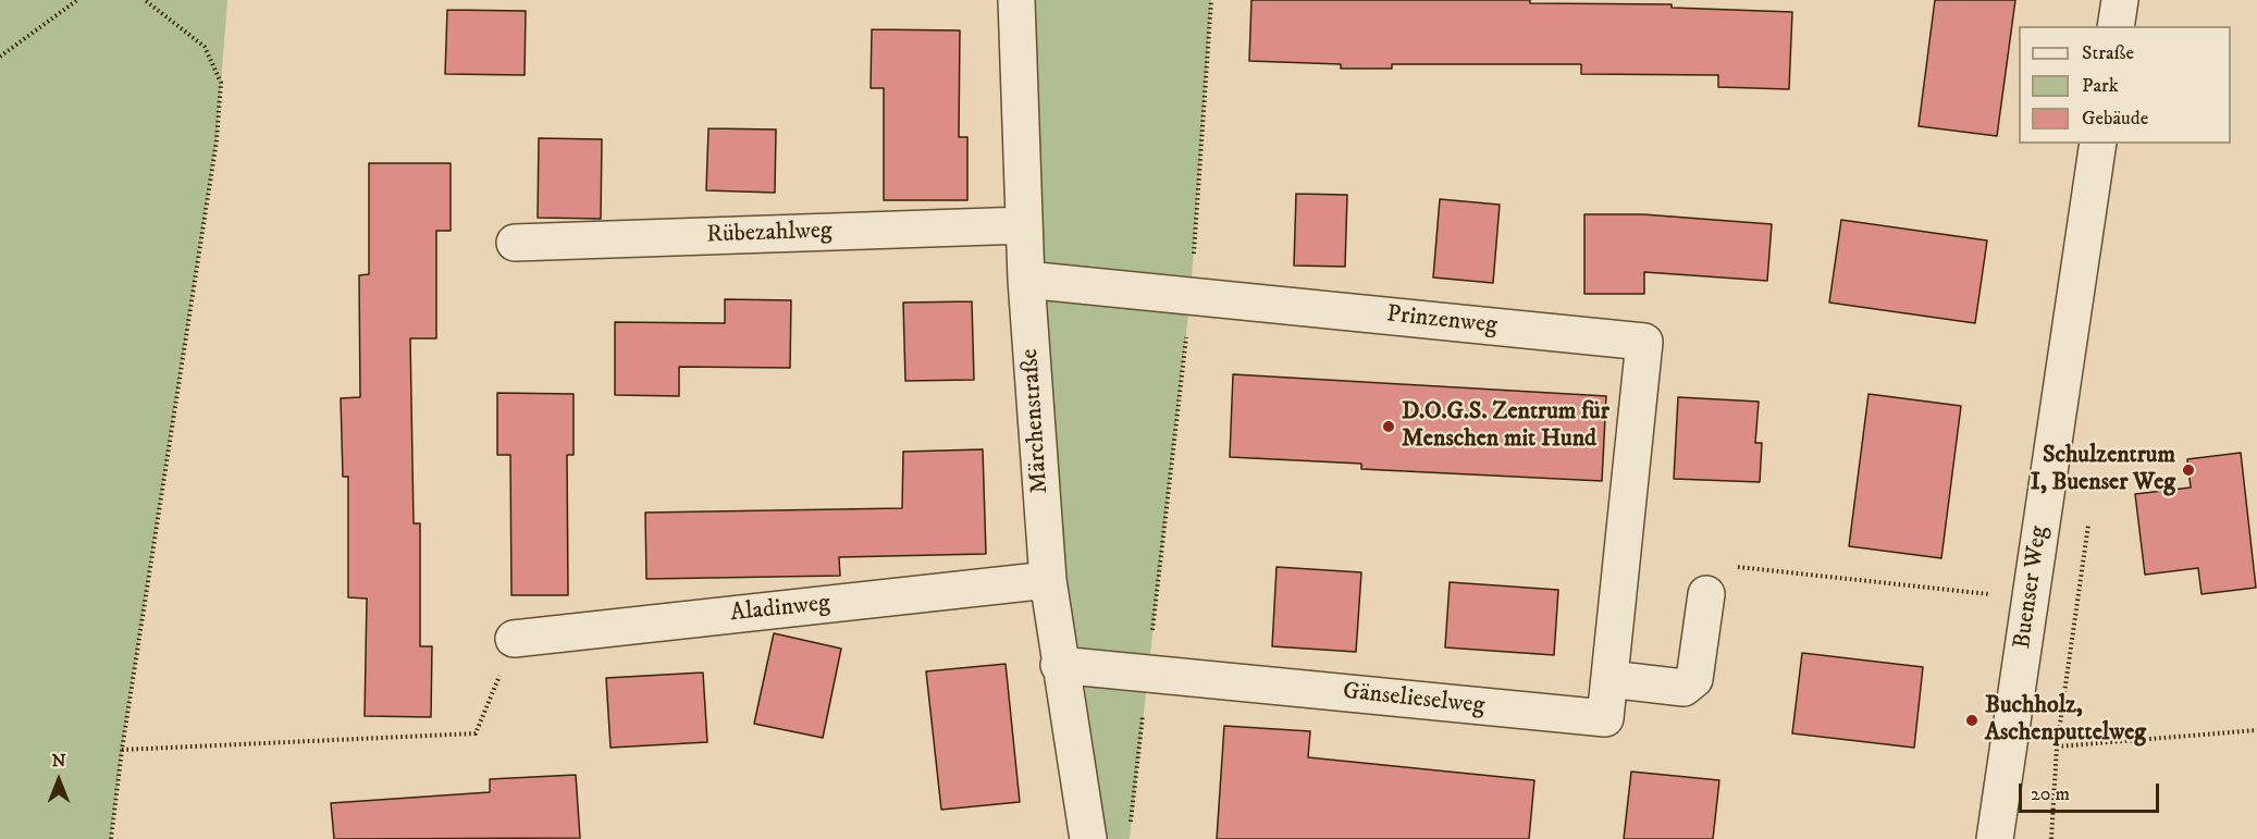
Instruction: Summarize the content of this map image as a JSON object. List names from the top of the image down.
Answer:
{
  "streets": {
    "street": [
      "Rübezahlweg",
      "Prinzenweg",
      "Märchenstraße",
      "Buenser Weg",
      "Aladinweg",
      "Gänselieselweg"
    ]
  },
  "crossings": [
    ["Rübezahlweg", "Märchenstraße"],
    ["Prinzenweg", "Märchenstraße"],
    ["Prinzenweg", "Gänselieselweg"],
    ["Märchenstraße", "Aladinweg"],
    ["Märchenstraße", "Gänselieselweg"]
  ],
  "places": ["D.O.G.S. Zentrum für Menschen mit Hund", "Schulzentrum I, Buenser Weg", "Buchholz, Aschenputtelweg"],
  "legend": ["Straße", "Park", "Gebäude"],
  "scale_bar": "20 m",
  "north": "top"
}
